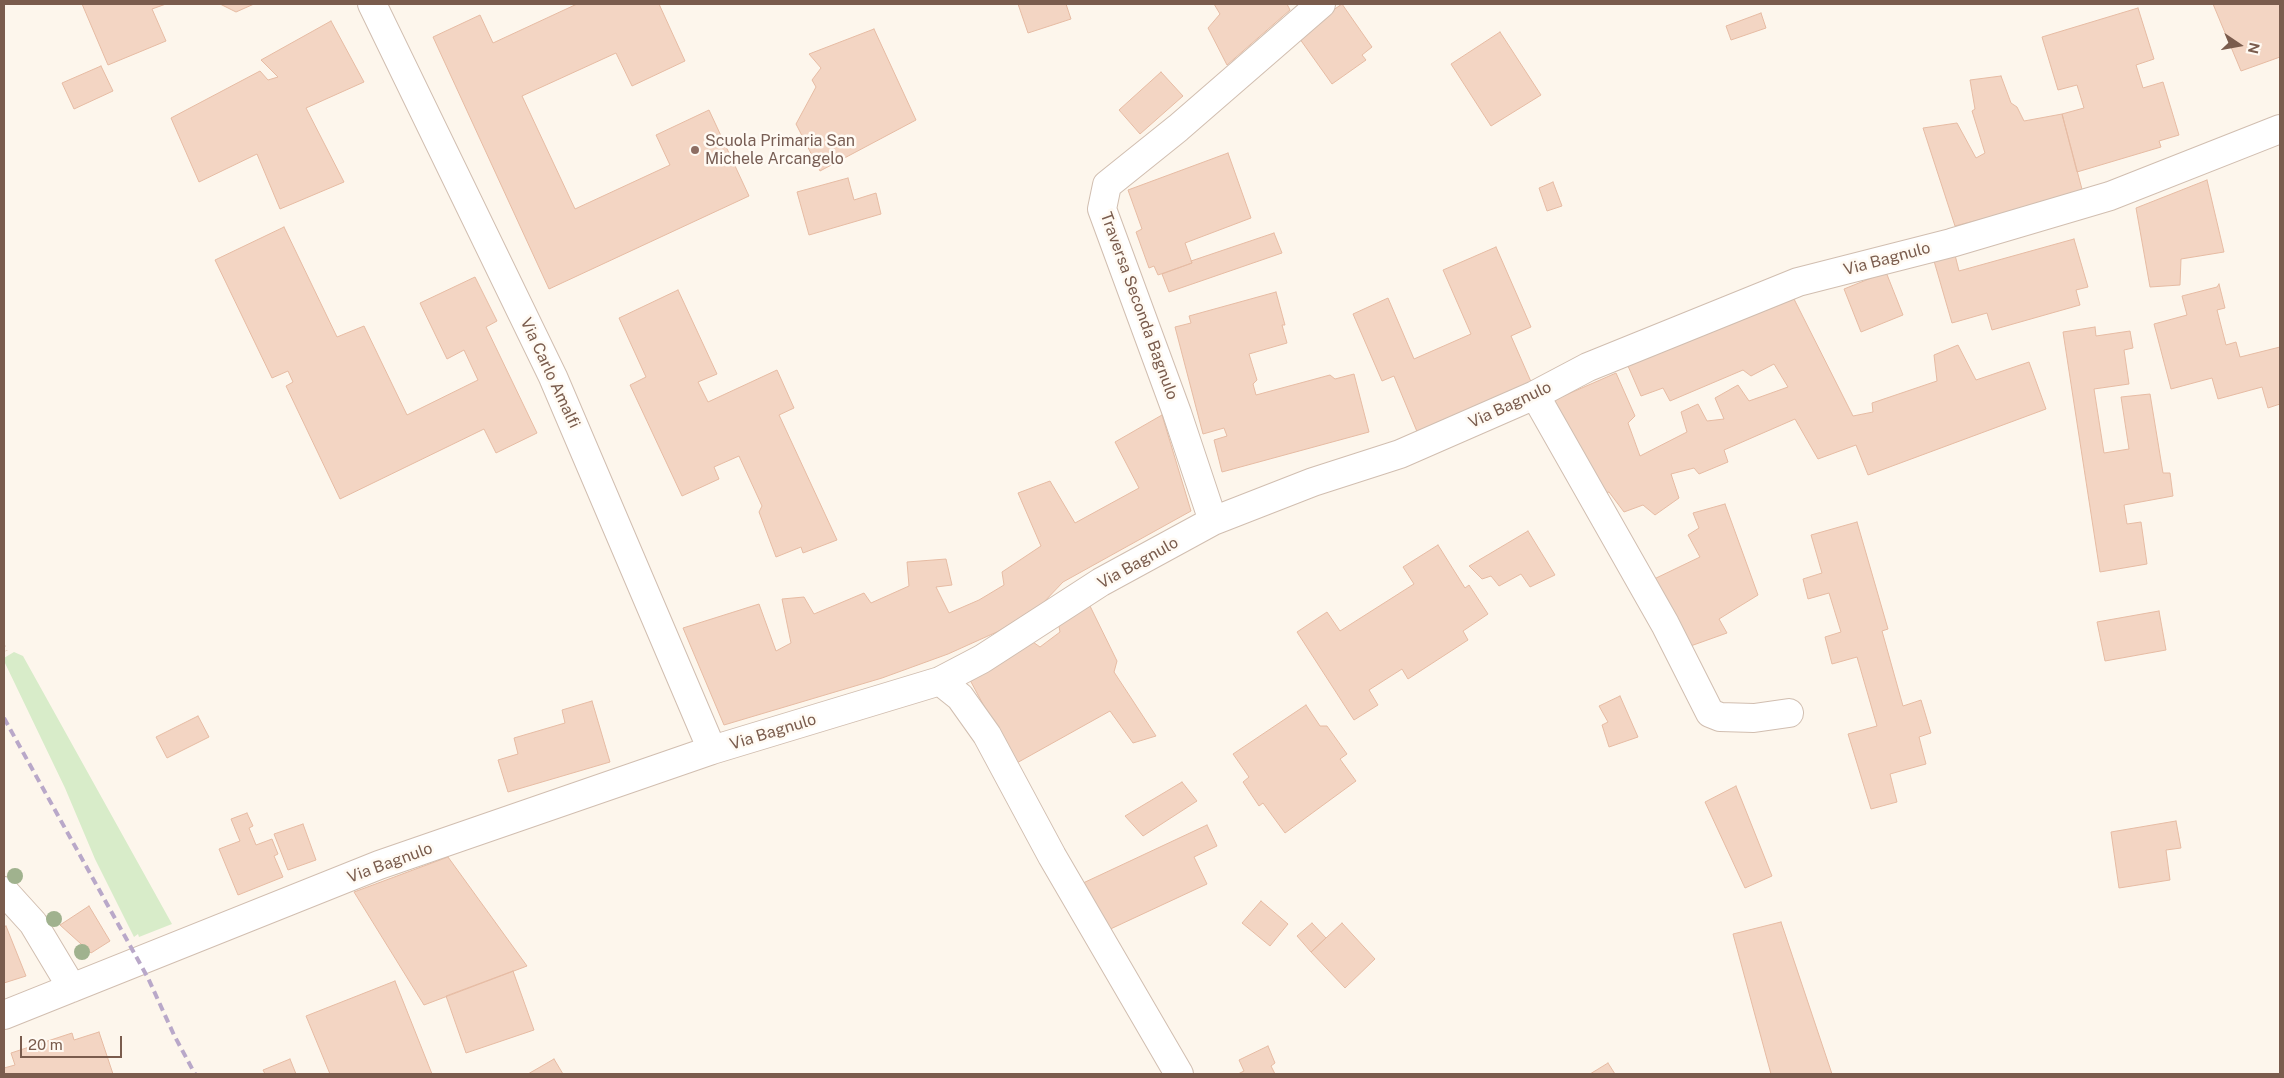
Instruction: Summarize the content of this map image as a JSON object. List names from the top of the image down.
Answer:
{
  "streets": {
    "street": ["Via Bagnulo", "Traversa Seconda Bagnulo", "Via Carlo Amalfi"]
  },
  "crossings": [
    ["Via Bagnulo", "Traversa Seconda Bagnulo"],
    ["Via Bagnulo", "Via Carlo Amalfi"]
  ],
  "places": ["Scuola Primaria San Michele Arcangelo"],
  "scale_bar": "20 m",
  "north": "right"
}
